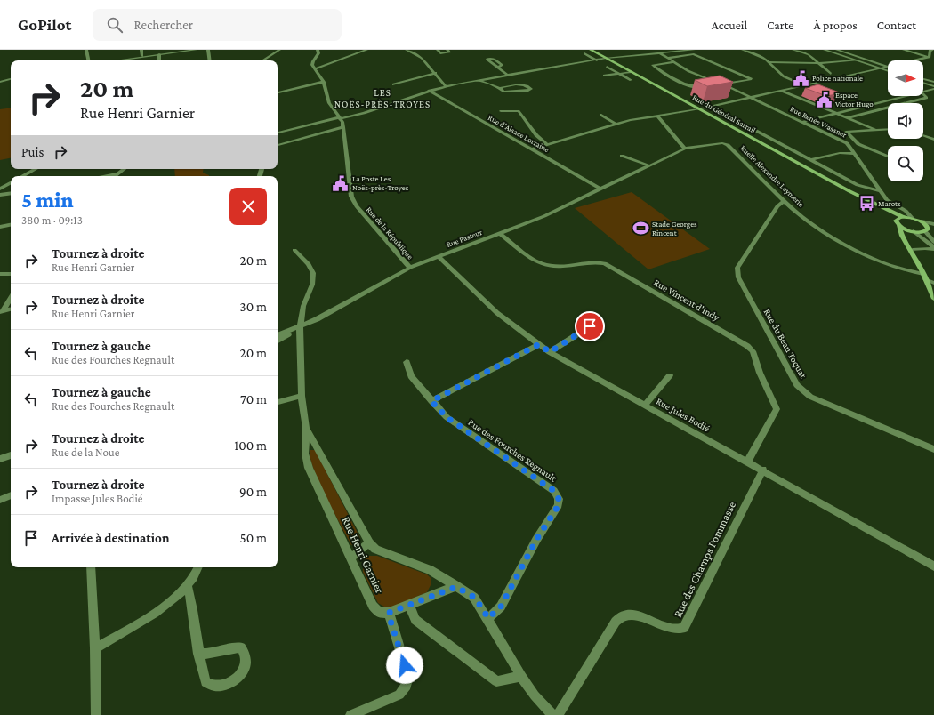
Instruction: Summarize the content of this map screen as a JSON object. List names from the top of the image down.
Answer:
{
  "streets": {
    "main road": ["Rue du Général Sarrail"],
    "street": [
      "Rue Renée Wassner",
      "Rue d'Alsace Lorraine",
      "Ruelle Alexandre Leymerie",
      "Rue de la République",
      "Rue Pasteur",
      "Rue Vincent d'Indy",
      "Rue du Beau Toquat",
      "Rue Jules Bodié",
      "Rue des Fourches Regnault",
      "Rue Henri Garnier",
      "Rue des Champs Pommasse"
    ]
  },
  "crossings": [
    ["Rue du Général Sarrail", "Rue Renée Wassner"],
    ["Rue d'Alsace Lorraine", "Rue Pasteur"],
    ["Ruelle Alexandre Leymerie", "Rue Pasteur"],
    ["Ruelle Alexandre Leymerie", "Rue du Beau Toquat"],
    ["Rue de la République", "Rue Pasteur"],
    ["Rue Pasteur", "Rue Vincent d'Indy"],
    ["Rue Pasteur", "Rue Jules Bodié"],
    ["Rue Pasteur", "Rue Henri Garnier"],
    ["Rue Vincent d'Indy", "Rue Jules Bodié"],
    ["Rue Jules Bodié", "Rue des Champs Pommasse"],
    ["Rue des Fourches Regnault", "Rue Henri Garnier"]
  ],
  "districts": ["LES NOËS-PRÈS-TROYES"],
  "places": {
    "public building": ["Police nationale", "Espace Victor Hugo", "La Poste Les Noës-près-Troyes"],
    "bus stop": ["Marots"],
    "sports": ["Stade Georges Rincent"]
  },
  "north": "right",
  "page": {
    "header": "GoPilot",
    "search": "Rechercher",
    "nav": [
      "Accueil",
      "Carte",
      "À propos",
      "Contact"
    ],
    "turn": ["20 m", "Rue Henri Garnier"],
    "then": "Puis",
    "heading": ["5 min", "380 m · 09:13"],
    "list": [
      {
        "name": "Tournez à droite",
        "note": "Rue Henri Garnier",
        "value": "20 m"
      },
      {
        "name": "Tournez à droite",
        "note": "Rue Henri Garnier",
        "value": "30 m"
      },
      {
        "name": "Tournez à gauche",
        "note": "Rue des Fourches Regnault",
        "value": "20 m"
      },
      {
        "name": "Tournez à gauche",
        "note": "Rue des Fourches Regnault",
        "value": "70 m"
      },
      {
        "name": "Tournez à droite",
        "note": "Rue de la Noue",
        "value": "100 m"
      },
      {
        "name": "Tournez à droite",
        "note": "Impasse Jules Bodié",
        "value": "90 m"
      },
      {
        "name": "Arrivée à destination",
        "value": "50 m"
      }
    ]
  }
}
